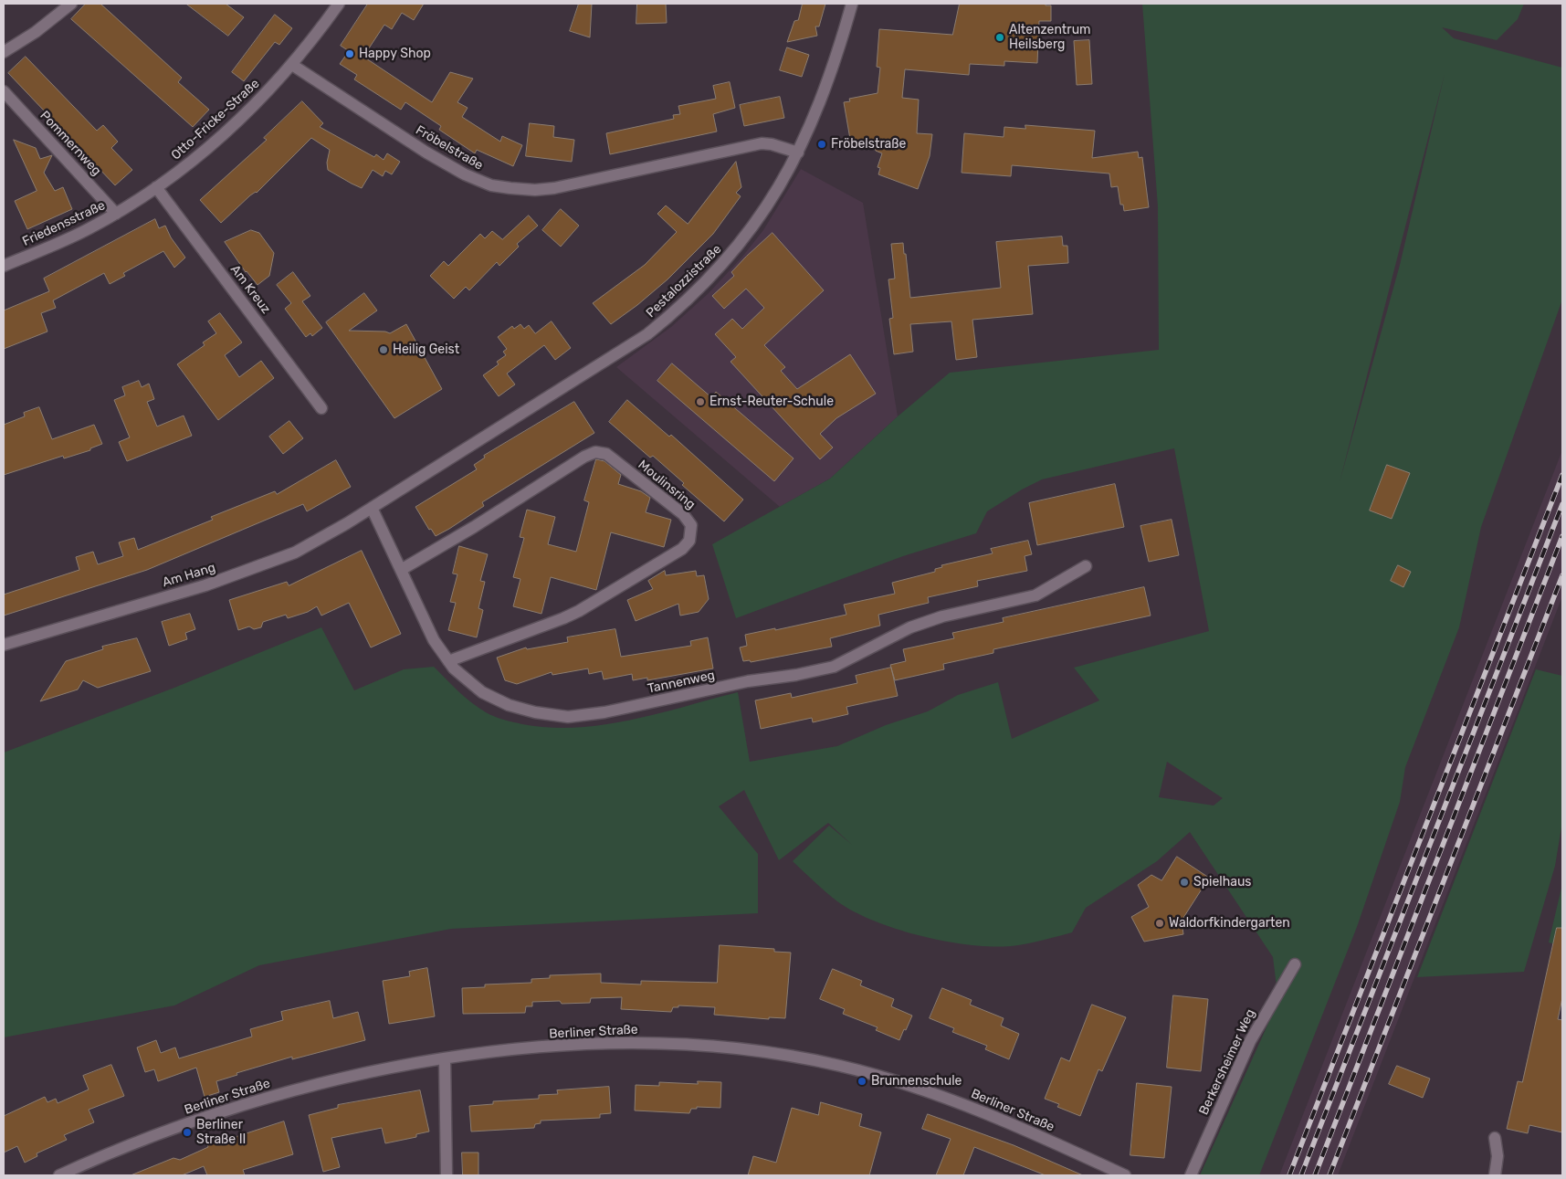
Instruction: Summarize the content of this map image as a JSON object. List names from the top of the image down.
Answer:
{
  "streets": {
    "street": [
      "Otto-Fricke-Straße",
      "Pommernweg",
      "Fröbelstraße",
      "Friedensstraße",
      "Pestalozzistraße",
      "Am Kreuz",
      "Moulinsring",
      "Am Hang",
      "Tannenweg",
      "Berliner Straße",
      "Berkersheimer Weg"
    ]
  },
  "crossings": [
    ["Otto-Fricke-Straße", "Fröbelstraße"],
    ["Otto-Fricke-Straße", "Friedensstraße"],
    ["Otto-Fricke-Straße", "Am Kreuz"],
    ["Pommernweg", "Friedensstraße"],
    ["Fröbelstraße", "Pestalozzistraße"],
    ["Friedensstraße", "Am Kreuz"],
    ["Pestalozzistraße", "Am Hang"],
    ["Pestalozzistraße", "Tannenweg"],
    ["Moulinsring", "Tannenweg"],
    ["Am Hang", "Tannenweg"]
  ],
  "places": [
    "Altenzentrum Heilsberg",
    "Happy Shop",
    "Fröbelstraße",
    "Heilig Geist",
    "Ernst-Reuter-Schule",
    "Spielhaus",
    "Waldorfkindergarten",
    "Brunnenschule",
    "Berliner Straße II"
  ]
}
